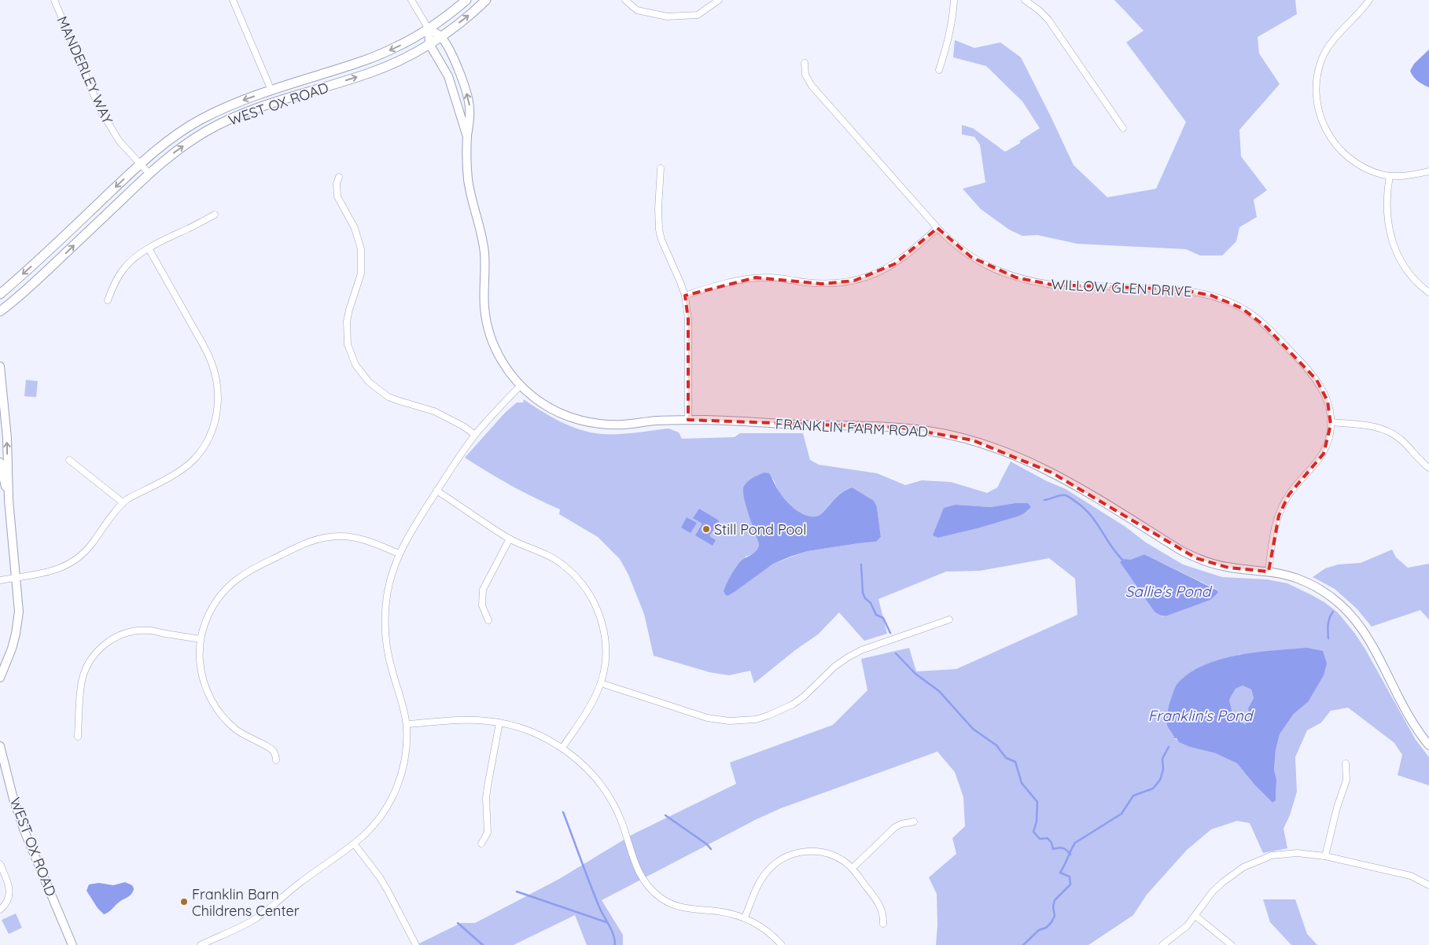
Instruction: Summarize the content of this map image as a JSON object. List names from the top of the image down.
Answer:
{
  "streets": {
    "main road": ["WEST OX ROAD"],
    "street": ["MANDERLEY WAY", "WILLOW GLEN DRIVE", "FRANKLIN FARM ROAD"]
  },
  "crossings": [
    ["MANDERLEY WAY", "WEST OX ROAD"],
    ["WEST OX ROAD", "FRANKLIN FARM ROAD"],
    ["WILLOW GLEN DRIVE", "FRANKLIN FARM ROAD"]
  ],
  "water": ["Sallie's Pond", "Franklin's Pond"],
  "places": ["Still Pond Pool", "Franklin Barn Childrens Center"]
}
